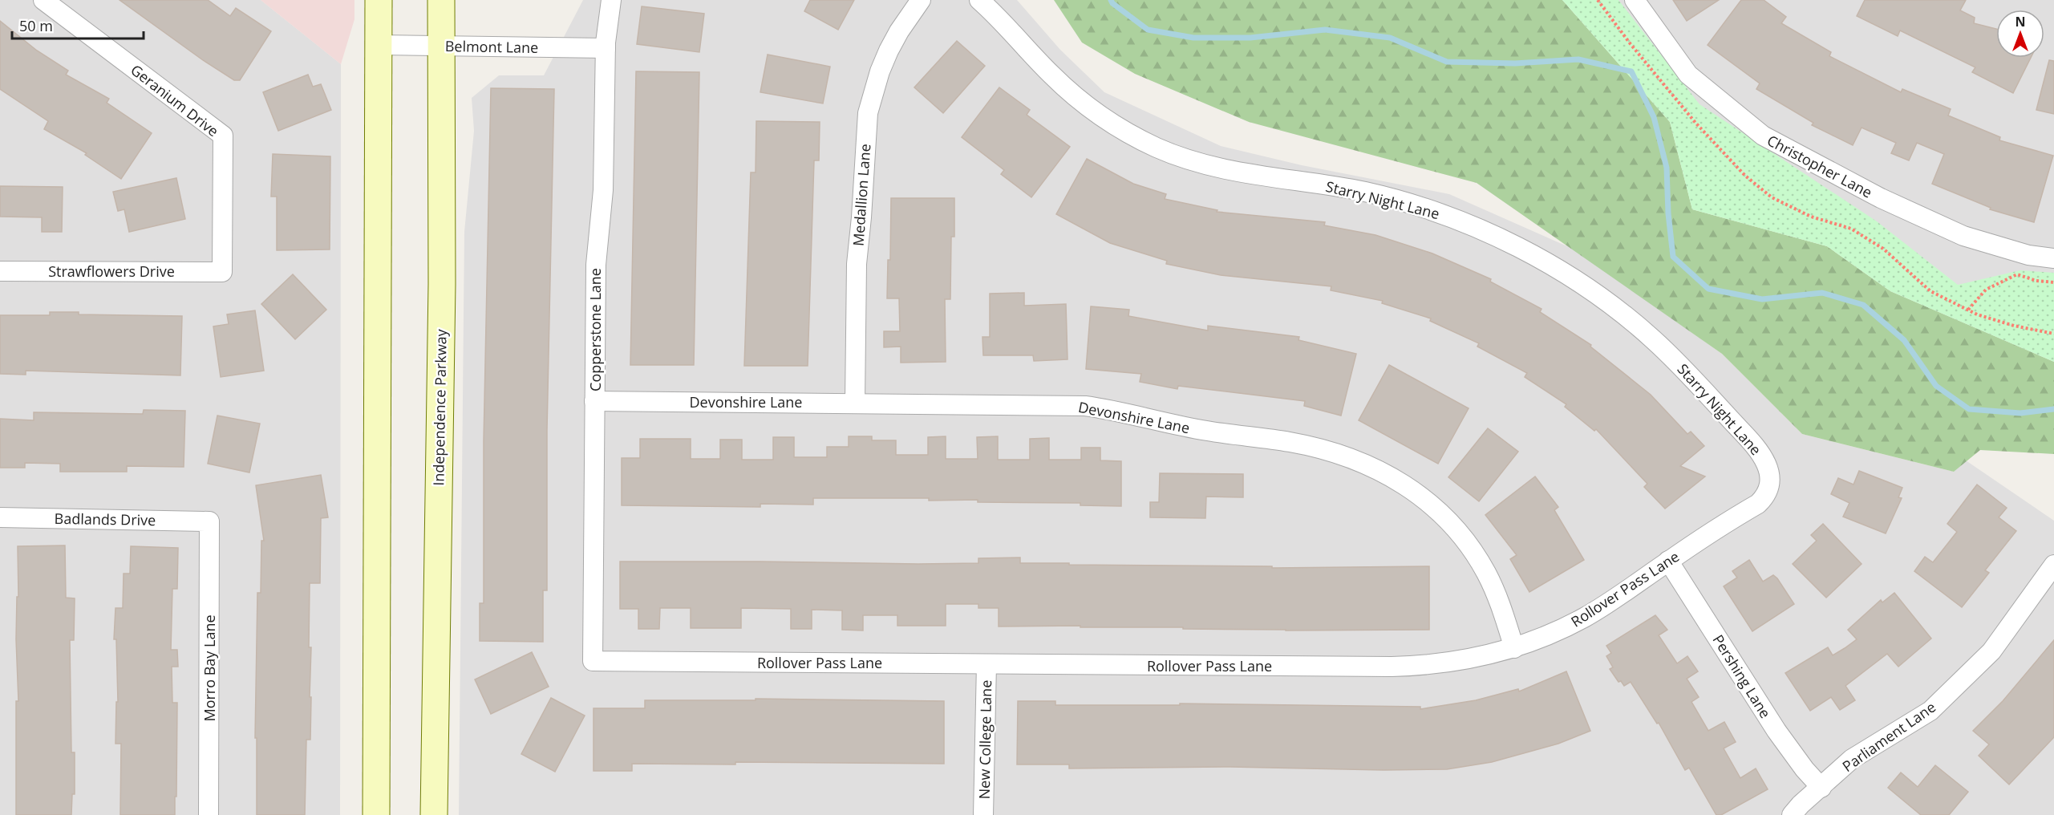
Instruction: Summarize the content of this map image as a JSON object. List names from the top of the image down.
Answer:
{
  "streets": {
    "main road": ["Independence Parkway"],
    "street": [
      "Belmont Lane",
      "Geranium Drive",
      "Christopher Lane",
      "Medallion Lane",
      "Starry Night Lane",
      "Strawflowers Drive",
      "Copperstone Lane",
      "Devonshire Lane",
      "Badlands Drive",
      "Rollover Pass Lane",
      "Morro Bay Lane",
      "Pershing Lane",
      "Parliament Lane",
      "New College Lane"
    ]
  },
  "crossings": [
    ["Belmont Lane", "Copperstone Lane"],
    ["Belmont Lane", "Independence Parkway"],
    ["Geranium Drive", "Strawflowers Drive"],
    ["Medallion Lane", "Devonshire Lane"],
    ["Starry Night Lane", "Rollover Pass Lane"],
    ["Copperstone Lane", "Devonshire Lane"],
    ["Copperstone Lane", "Rollover Pass Lane"],
    ["Devonshire Lane", "Rollover Pass Lane"],
    ["Badlands Drive", "Morro Bay Lane"],
    ["Rollover Pass Lane", "Pershing Lane"],
    ["Rollover Pass Lane", "New College Lane"],
    ["Pershing Lane", "Parliament Lane"]
  ],
  "scale_bar": "50 m",
  "north": "top"
}
